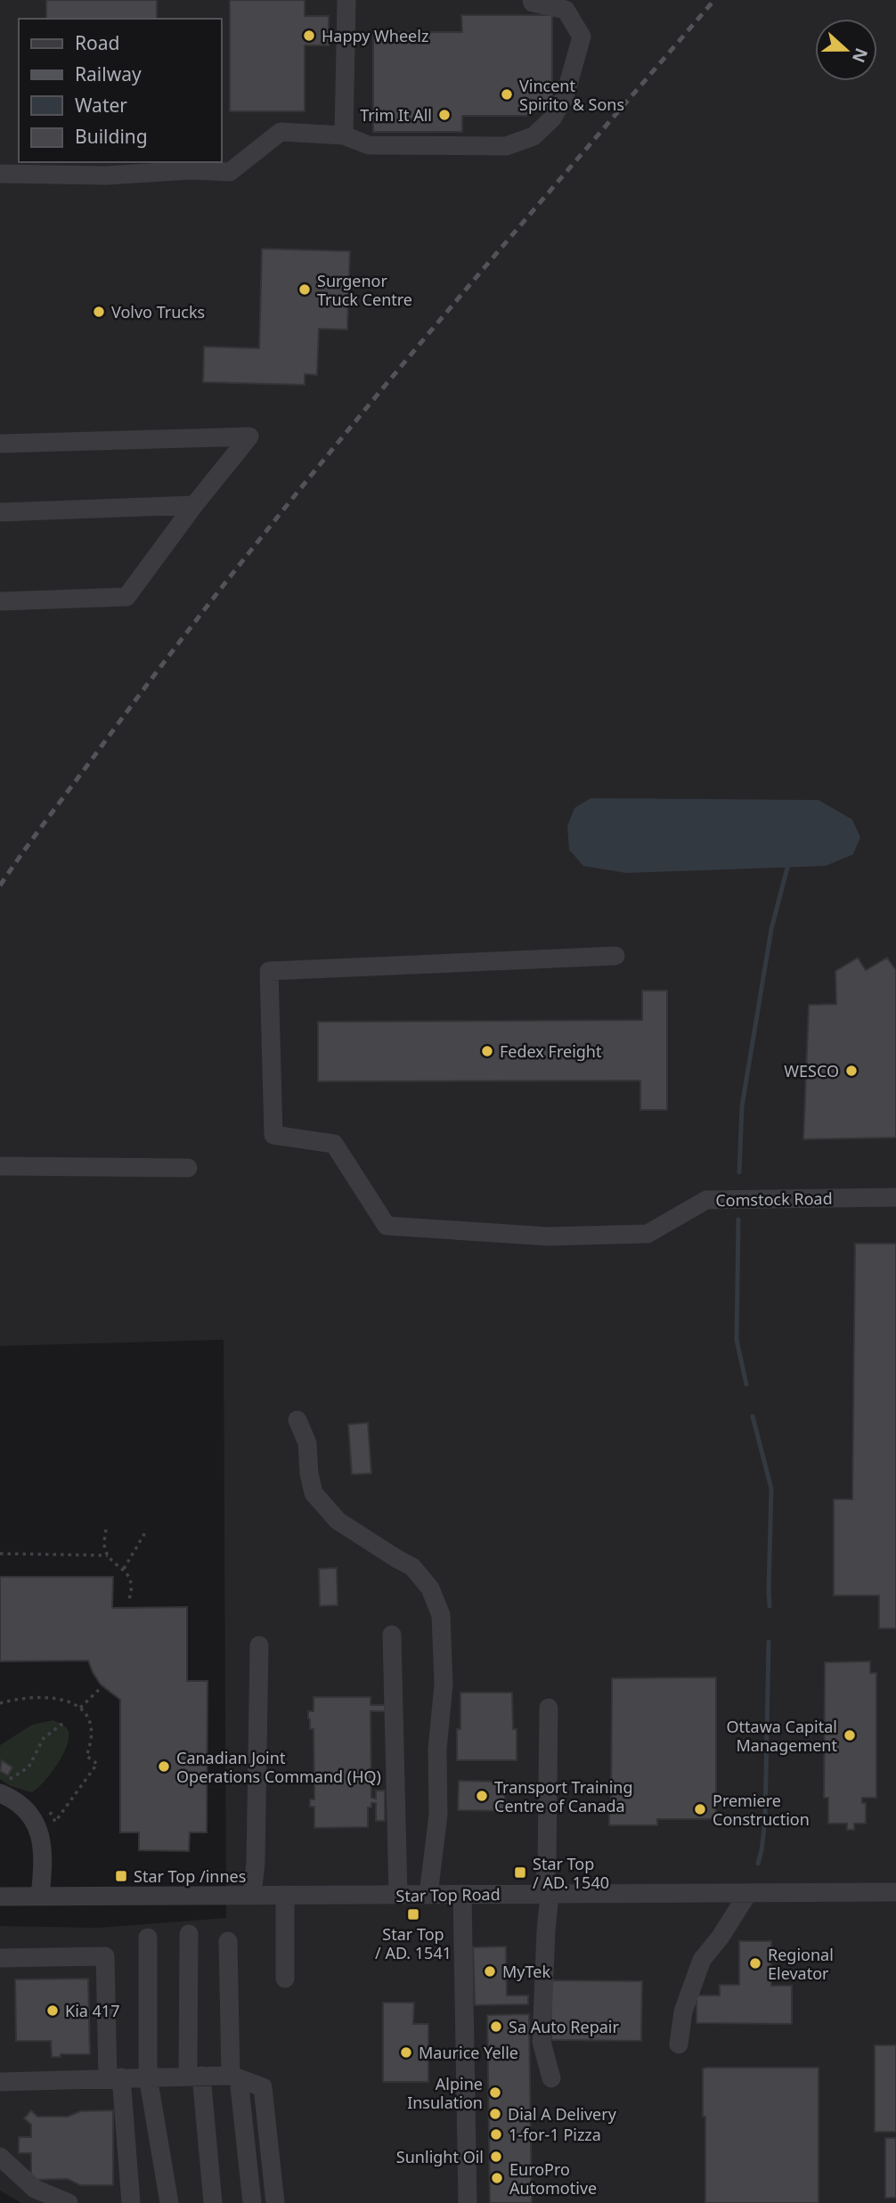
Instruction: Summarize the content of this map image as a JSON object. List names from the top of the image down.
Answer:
{
  "streets": {
    "street": ["Comstock Road", "Star Top Road"]
  },
  "places": {
    "other": [
      "Happy Wheelz",
      "Vincent Spirito & Sons",
      "Trim It All",
      "Surgenor Truck Centre",
      "Volvo Trucks",
      "Fedex Freight",
      "WESCO",
      "Ottawa Capital Management",
      "Canadian Joint Operations Command (HQ)",
      "Transport Training Centre of Canada",
      "Premiere Construction",
      "Regional Elevator",
      "MyTek",
      "Kia 417",
      "Sa Auto Repair",
      "Maurice Yelle",
      "Alpine Insulation",
      "Dial A Delivery",
      "1-for-1 Pizza",
      "Sunlight Oil",
      "EuroPro Automotive"
    ],
    "transit": ["Star Top / AD. 1540", "Star Top /innes", "Star Top / AD. 1541"]
  },
  "legend": [
    "Road",
    "Railway",
    "Water",
    "Building"
  ],
  "north": "right"
}
